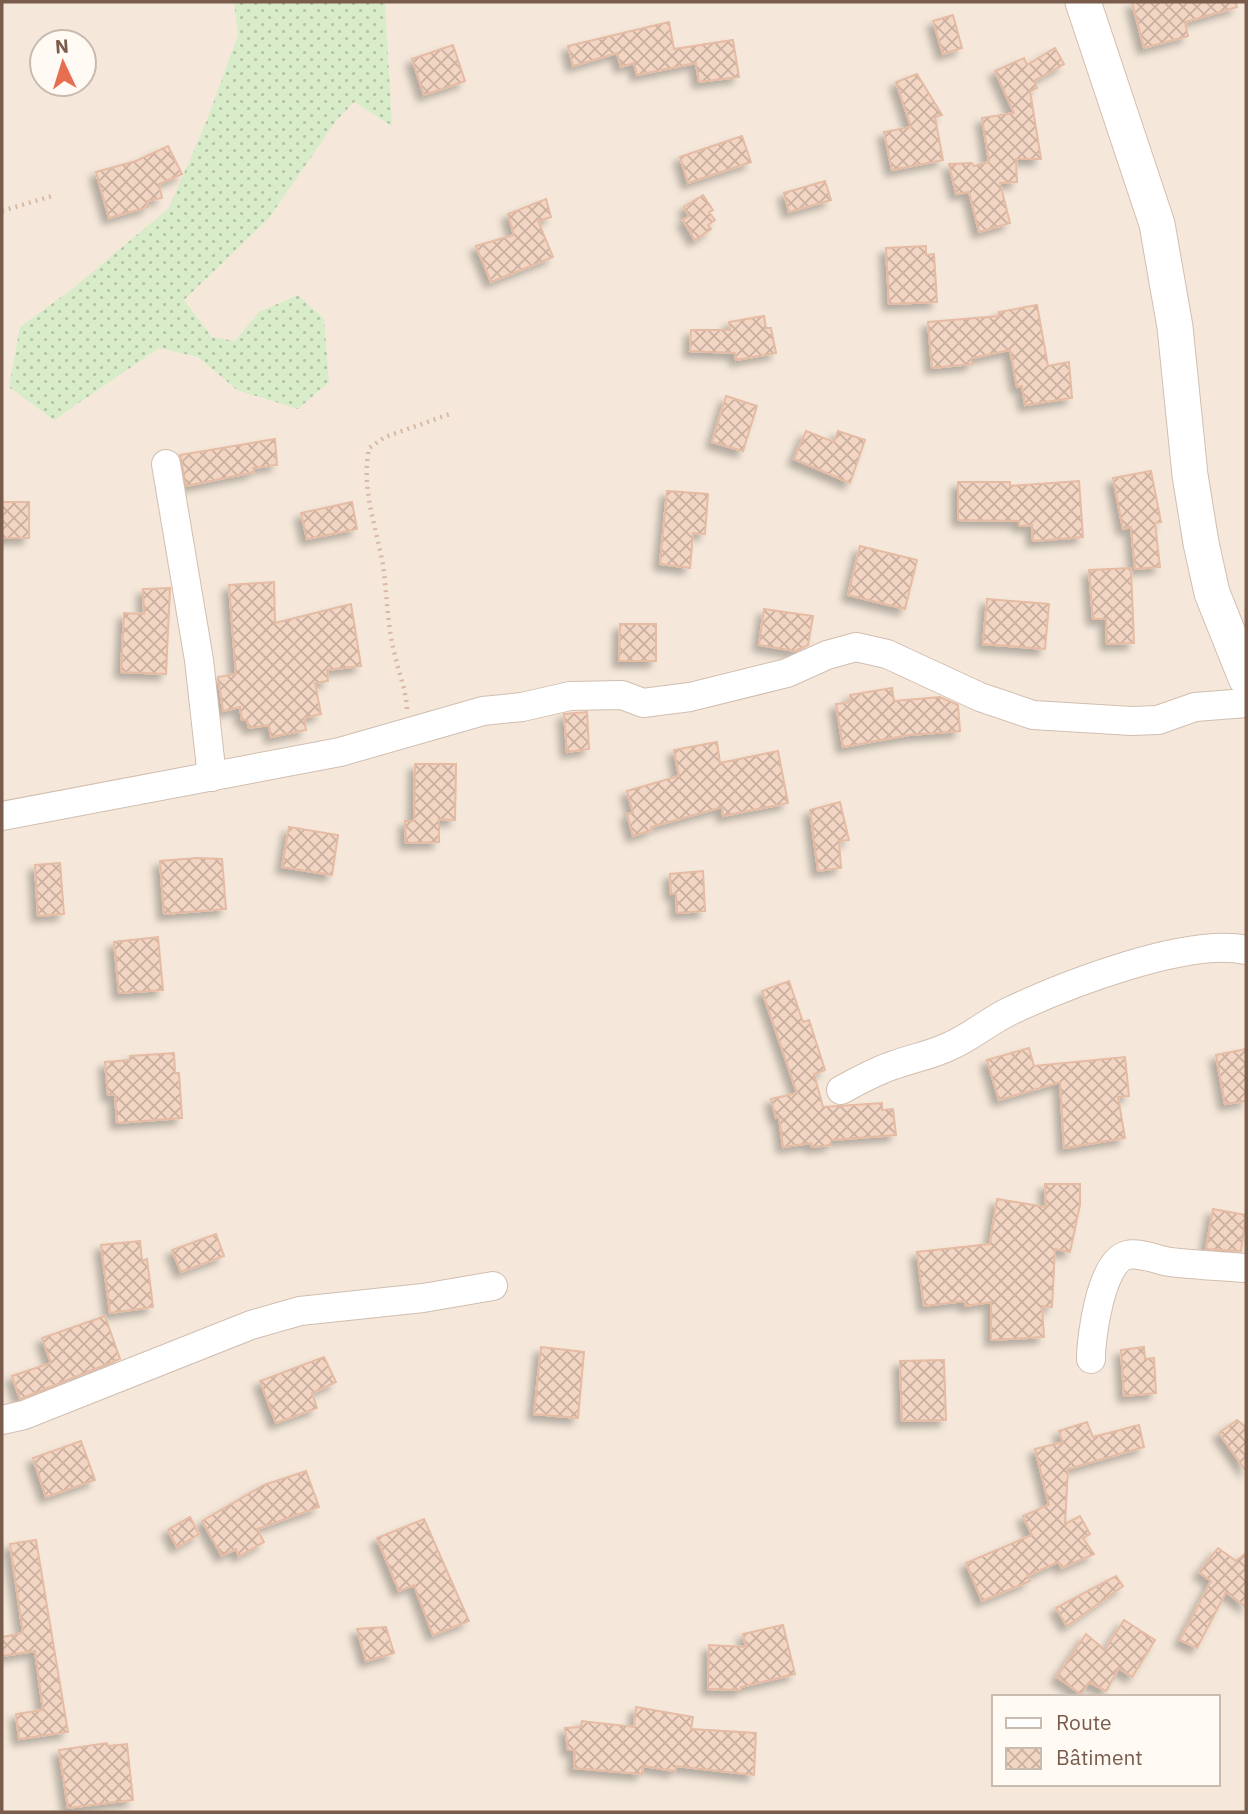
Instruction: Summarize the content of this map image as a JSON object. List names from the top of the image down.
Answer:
{
  "legend": ["Route", "Bâtiment"],
  "north": "top"
}
